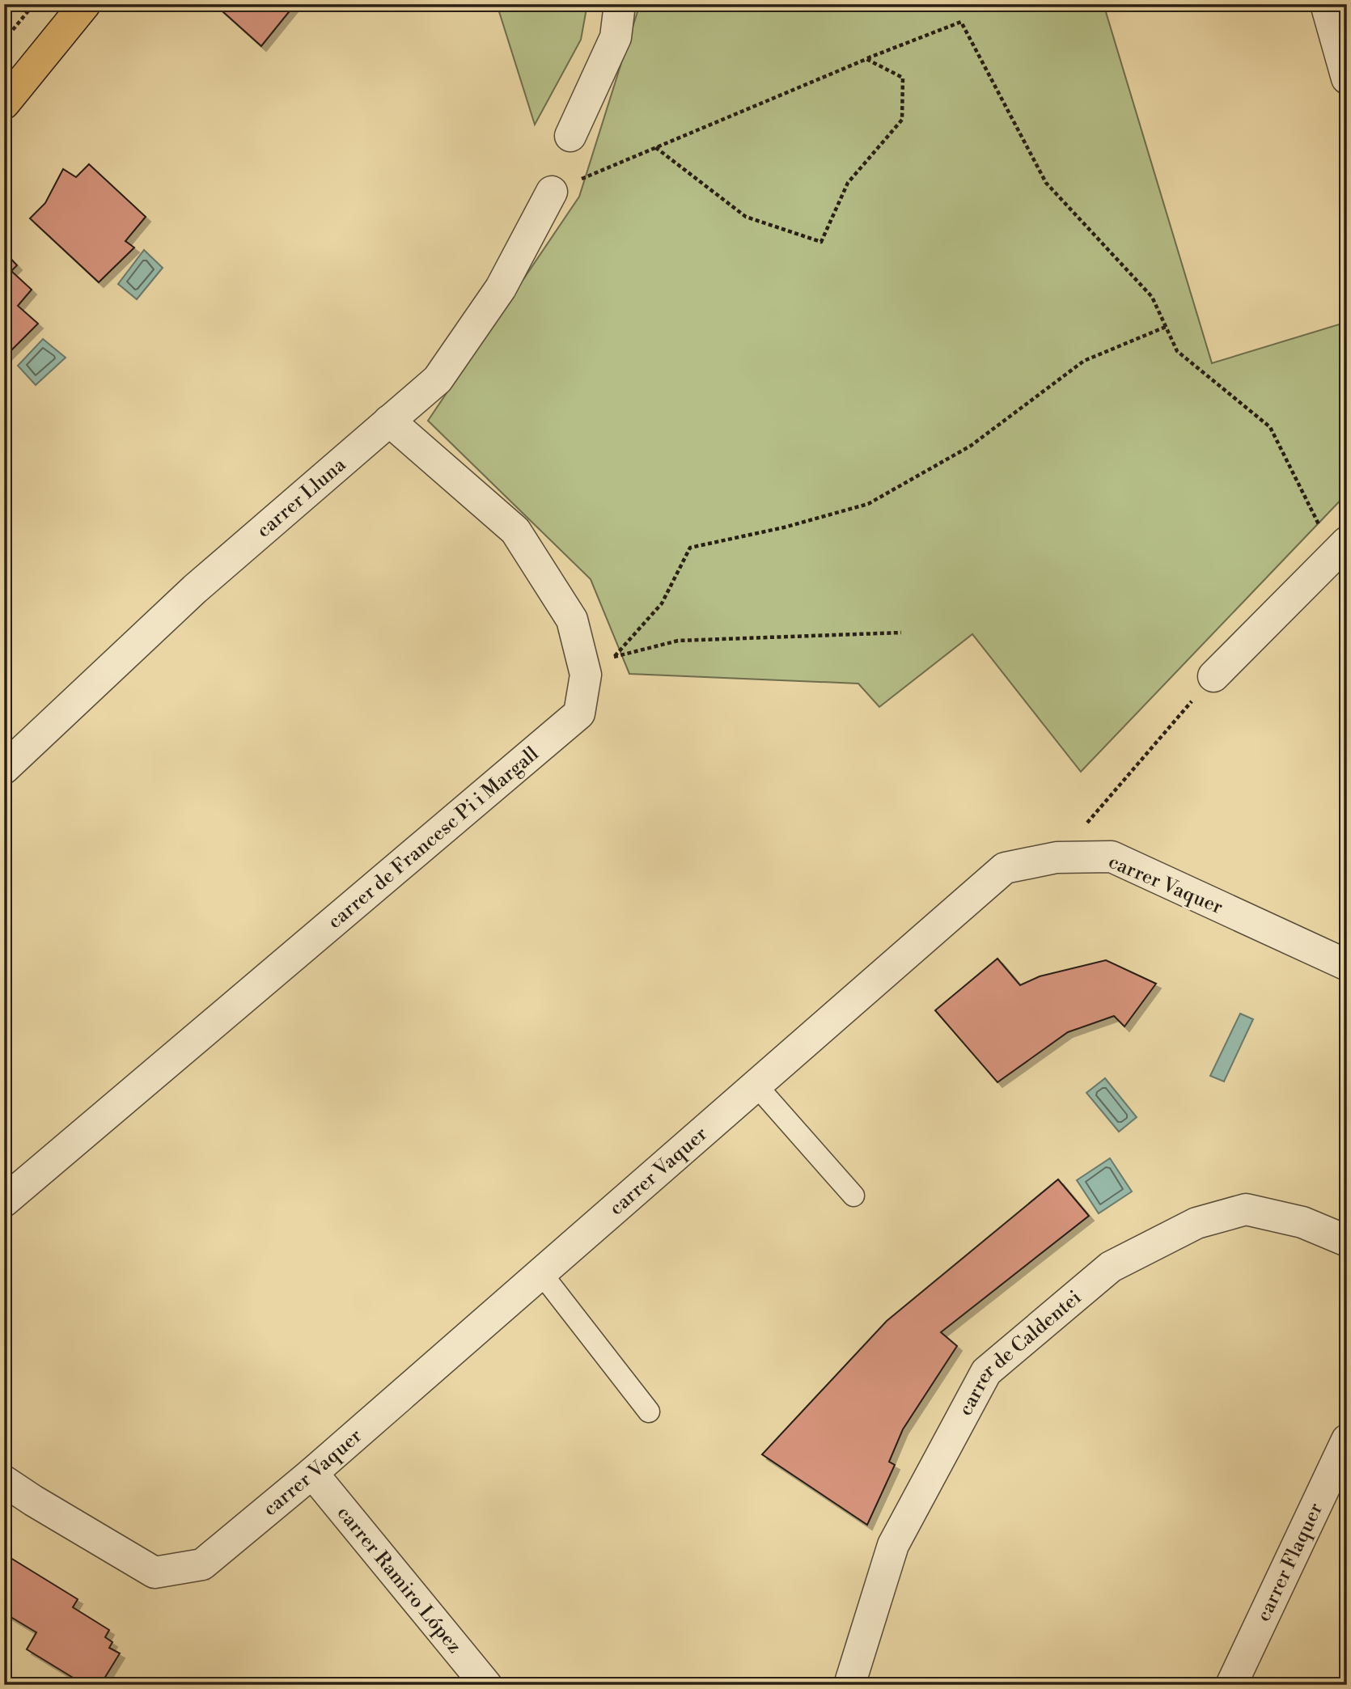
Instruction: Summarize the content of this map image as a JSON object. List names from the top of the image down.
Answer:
{
  "streets": {
    "street": [
      "carrer Lluna",
      "carrer de Francesc Pi i Margall",
      "carrer Vaquer",
      "carrer de Caldentei",
      "carrer Flaquer",
      "carrer Ramiro López"
    ]
  },
  "crossings": [
    ["carrer Lluna", "carrer de Francesc Pi i Margall"],
    ["carrer Vaquer", "carrer Ramiro López"]
  ]
}
